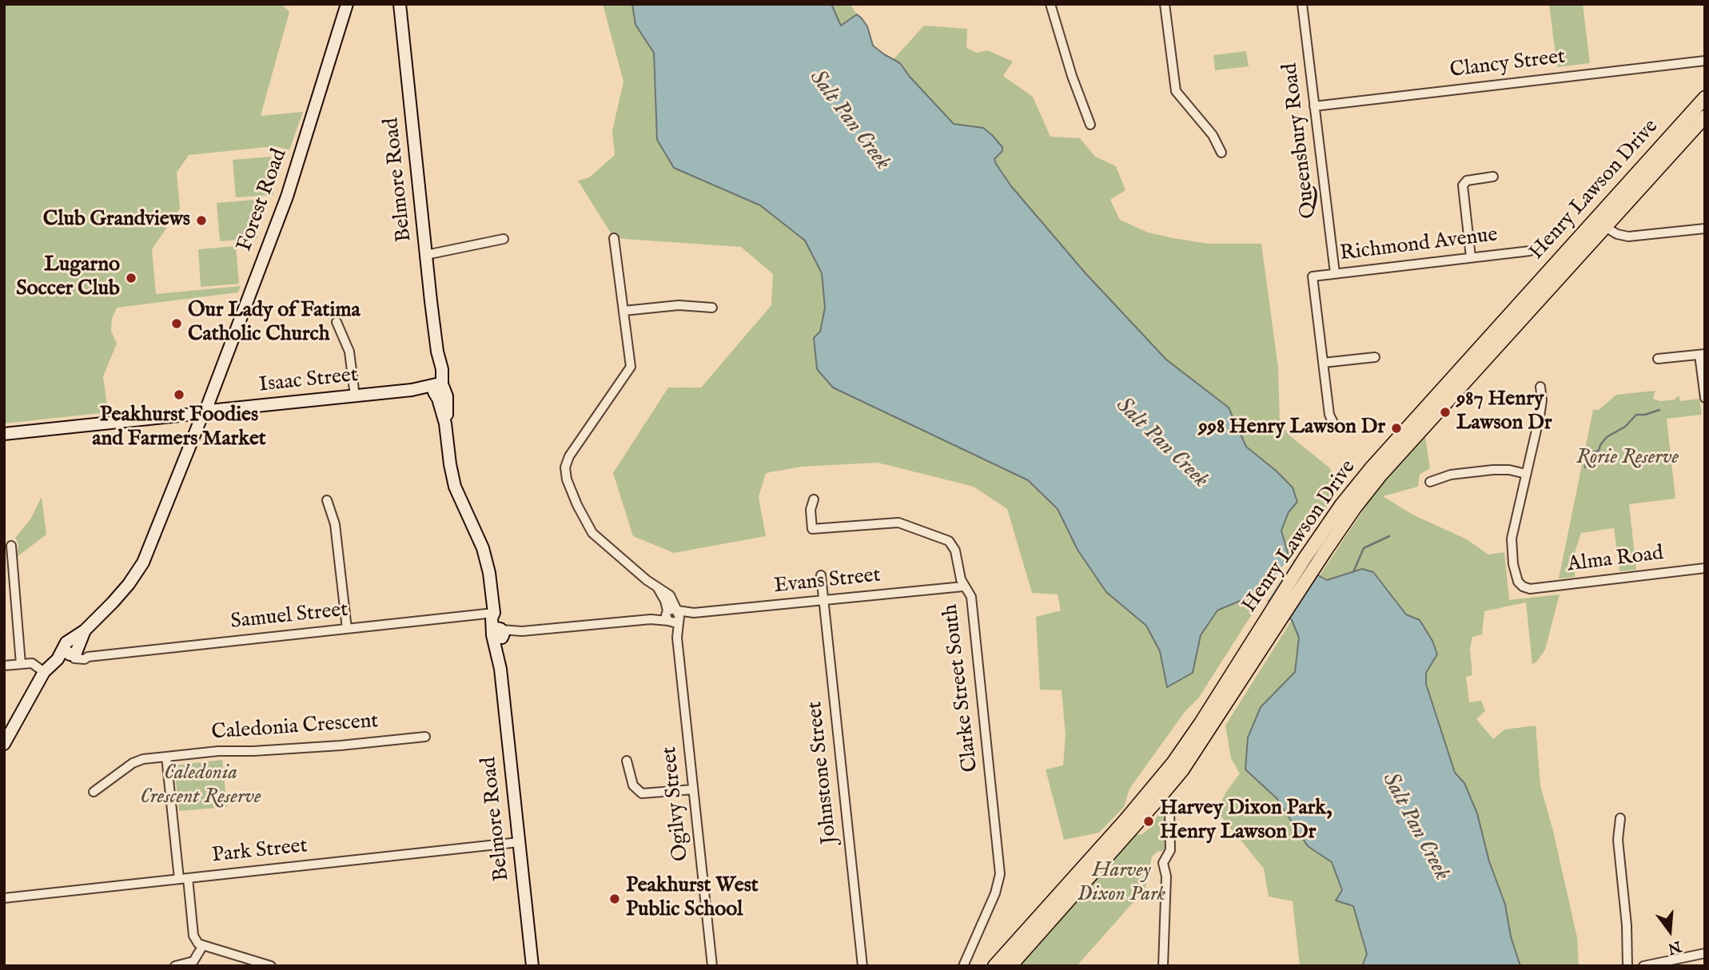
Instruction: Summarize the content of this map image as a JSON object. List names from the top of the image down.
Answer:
{
  "streets": {
    "main road": ["Henry Lawson Drive"],
    "street": [
      "Clancy Street",
      "Queensbury Road",
      "Belmore Road",
      "Forest Road",
      "Richmond Avenue",
      "Isaac Street",
      "Alma Road",
      "Evans Street",
      "Samuel Street",
      "Clarke Street South",
      "Caledonia Crescent",
      "Johnstone Street",
      "Ogilvy Street",
      "Park Street"
    ]
  },
  "crossings": [
    ["Clancy Street", "Queensbury Road"],
    ["Queensbury Road", "Richmond Avenue"],
    ["Belmore Road", "Isaac Street"],
    ["Belmore Road", "Evans Street"],
    ["Belmore Road", "Samuel Street"],
    ["Belmore Road", "Park Street"],
    ["Forest Road", "Isaac Street"],
    ["Forest Road", "Samuel Street"],
    ["Evans Street", "Clarke Street South"],
    ["Evans Street", "Johnstone Street"],
    ["Evans Street", "Ogilvy Street"]
  ],
  "water": ["Salt Pan Creek"],
  "parks": ["Rorie Reserve", "Caledonia Crescent Reserve", "Harvey Dixon Park"],
  "places": [
    "Club Grandviews",
    "Lugarno Soccer Club",
    "Our Lady of Fatima Catholic Church",
    "Peakhurst Foodies and Farmers Market",
    "987 Henry Lawson Dr",
    "998 Henry Lawson Dr",
    "Harvey Dixon Park, Henry Lawson Dr",
    "Peakhurst West Public School"
  ],
  "north": "bottom"
}
